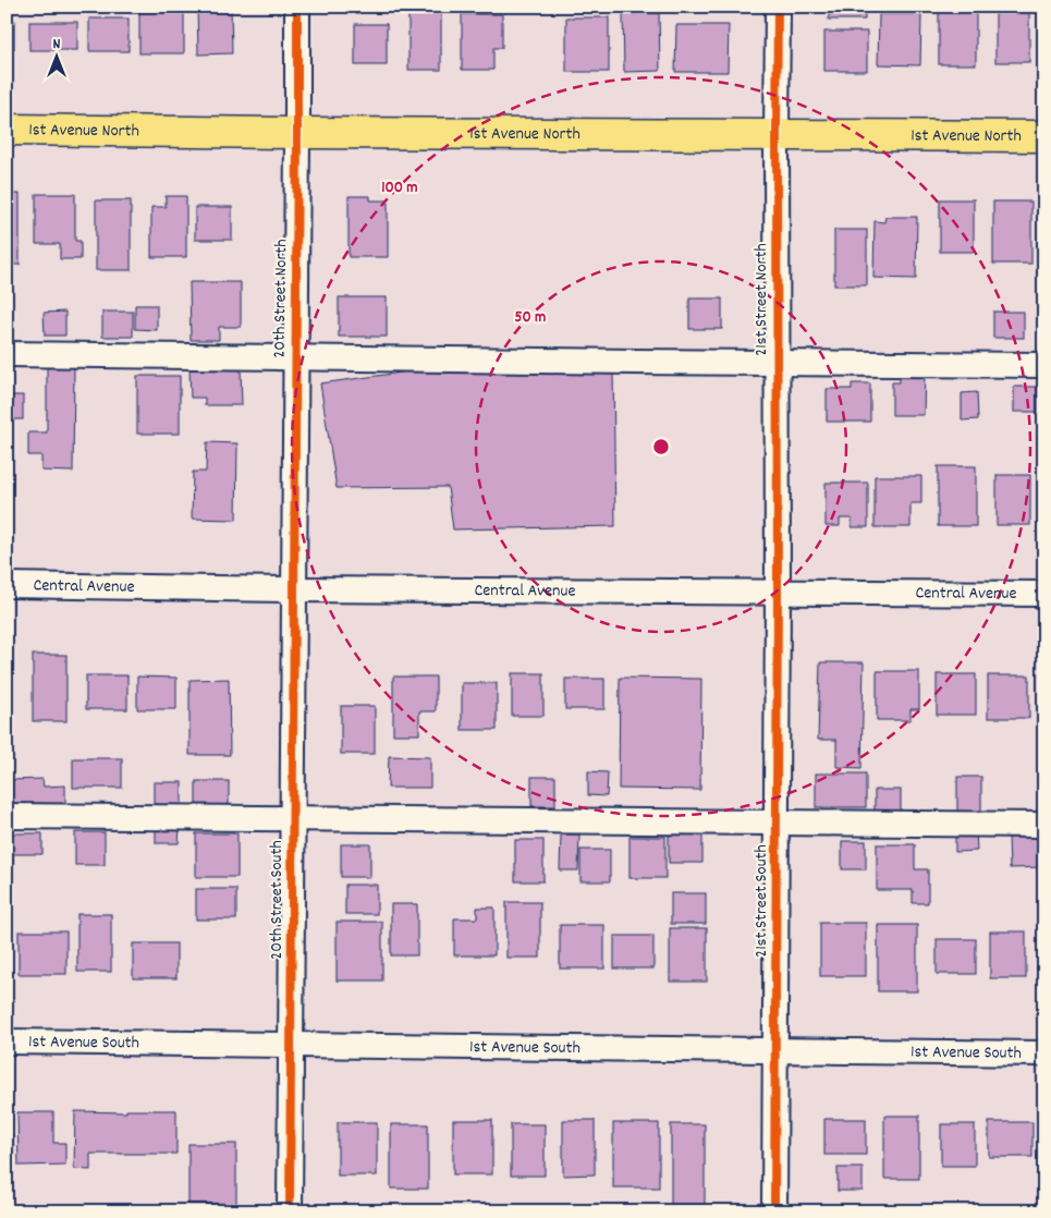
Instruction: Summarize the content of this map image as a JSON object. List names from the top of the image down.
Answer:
{
  "streets": {
    "main road": ["1st Avenue North"],
    "street": [
      "20th Street North",
      "21st Street North",
      "Central Avenue",
      "20th Street South",
      "21st Street South",
      "1st Avenue South"
    ]
  },
  "crossings": [
    ["1st Avenue North", "20th Street North"],
    ["1st Avenue North", "21st Street North"],
    ["20th Street North", "Central Avenue"],
    ["20th Street North", "20th Street South"],
    ["21st Street North", "Central Avenue"],
    ["21st Street North", "21st Street South"],
    ["Central Avenue", "20th Street South"],
    ["Central Avenue", "21st Street South"],
    ["20th Street South", "1st Avenue South"],
    ["21st Street South", "1st Avenue South"]
  ],
  "north": "top",
  "rings": ["100 m", "50 m"]
}
